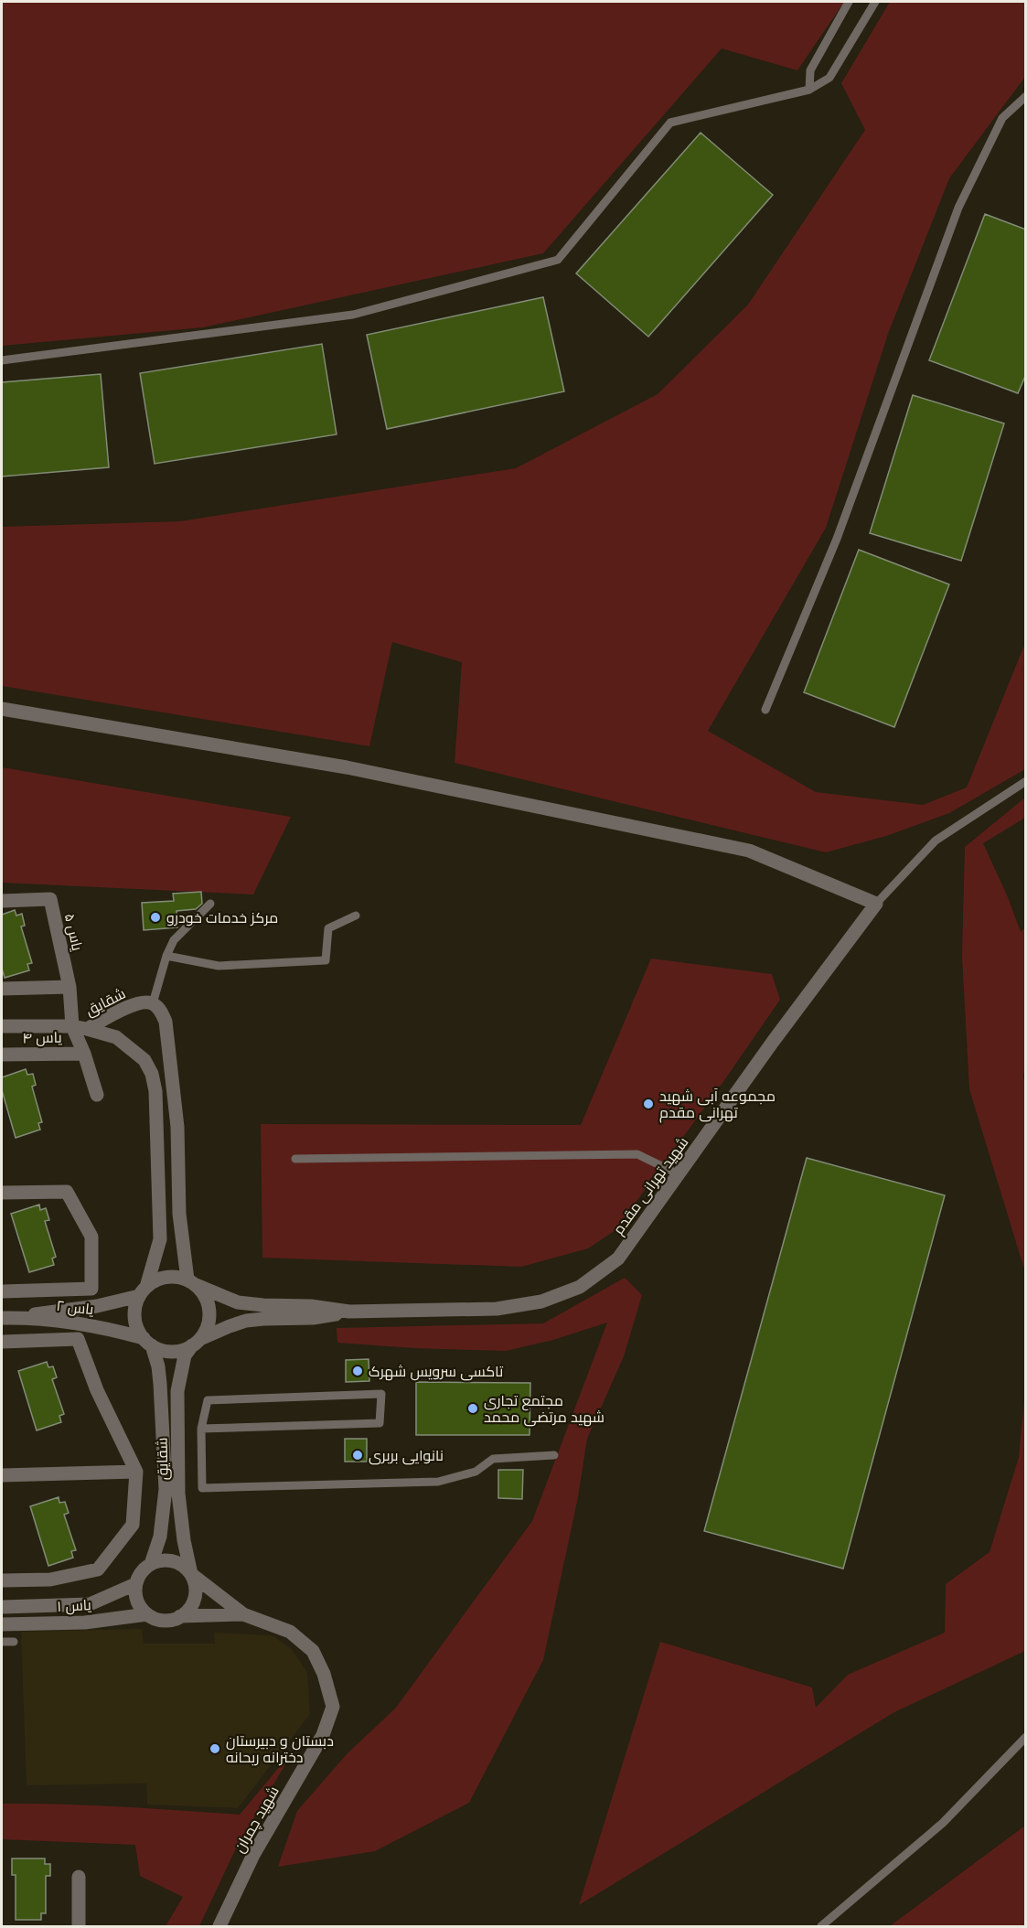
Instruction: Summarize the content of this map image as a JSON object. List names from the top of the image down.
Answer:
{
  "streets": {
    "street": [
      "یاس ۵",
      "شقایق",
      "یاس ۴",
      "شهید تهرانی مقدم",
      "یاس ۲",
      "یاس ۱",
      "شهید چمران"
    ]
  },
  "crossings": [
    ["یاس ۵", "یاس ۴"],
    ["شقایق", "شهید تهرانی مقدم"],
    ["شقایق", "یاس ۲"],
    ["شقایق", "یاس ۱"],
    ["شقایق", "شهید چمران"],
    ["شهید تهرانی مقدم", "یاس ۲"],
    ["یاس ۱", "شهید چمران"]
  ],
  "places": [
    "مرکز خدمات خودرو",
    "مجموعه آبی شهید تهرانی مقدم",
    "تاکسی سرویس شهرک",
    "مجتمع تجاری شهید مرتضی محمد",
    "نانوایی بربری",
    "دبستان و دبیرستان دخترانه ریحانه"
  ]
}
